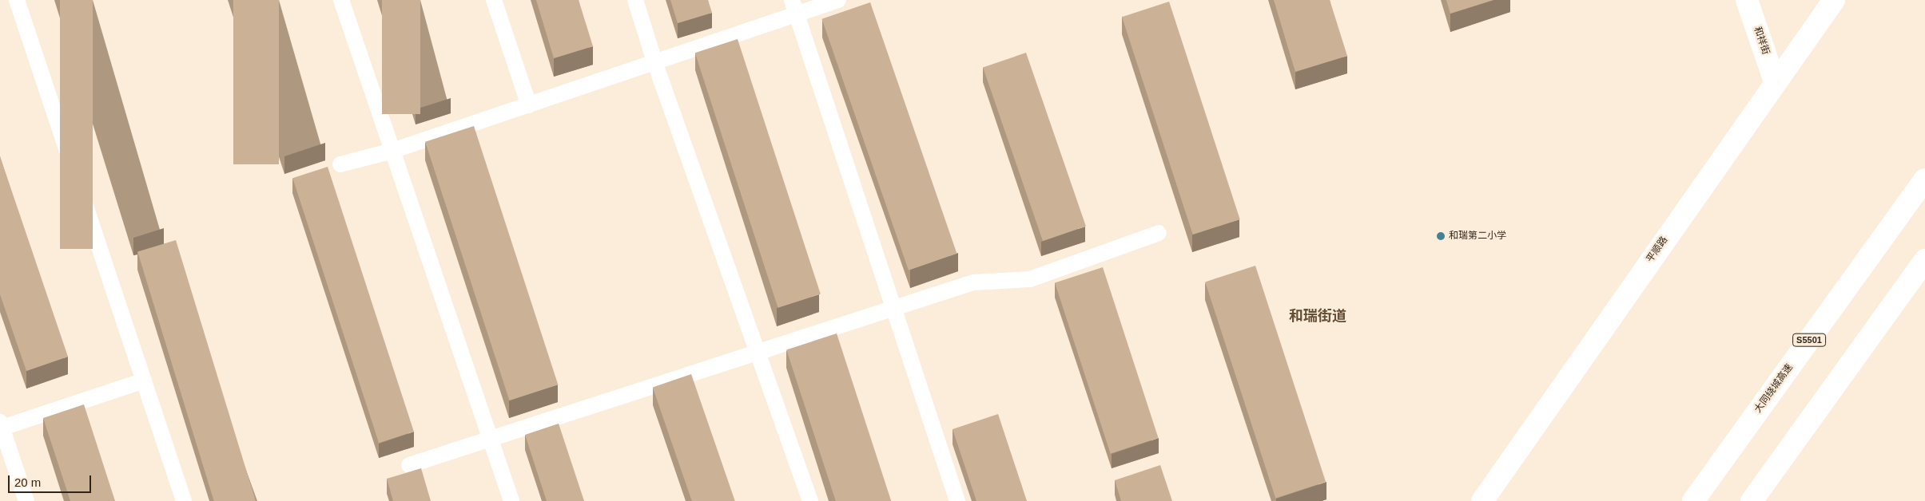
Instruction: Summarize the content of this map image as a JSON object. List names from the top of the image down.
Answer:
{
  "streets": {
    "main road": [
      "和祥街",
      "平顺路",
      "S5501",
      "大同绕城高速"
    ]
  },
  "crossings": [
    ["和祥街", "平顺路"]
  ],
  "districts": ["和瑞街道"],
  "places": ["和瑞第二小学"],
  "scale_bar": "20 m"
}
